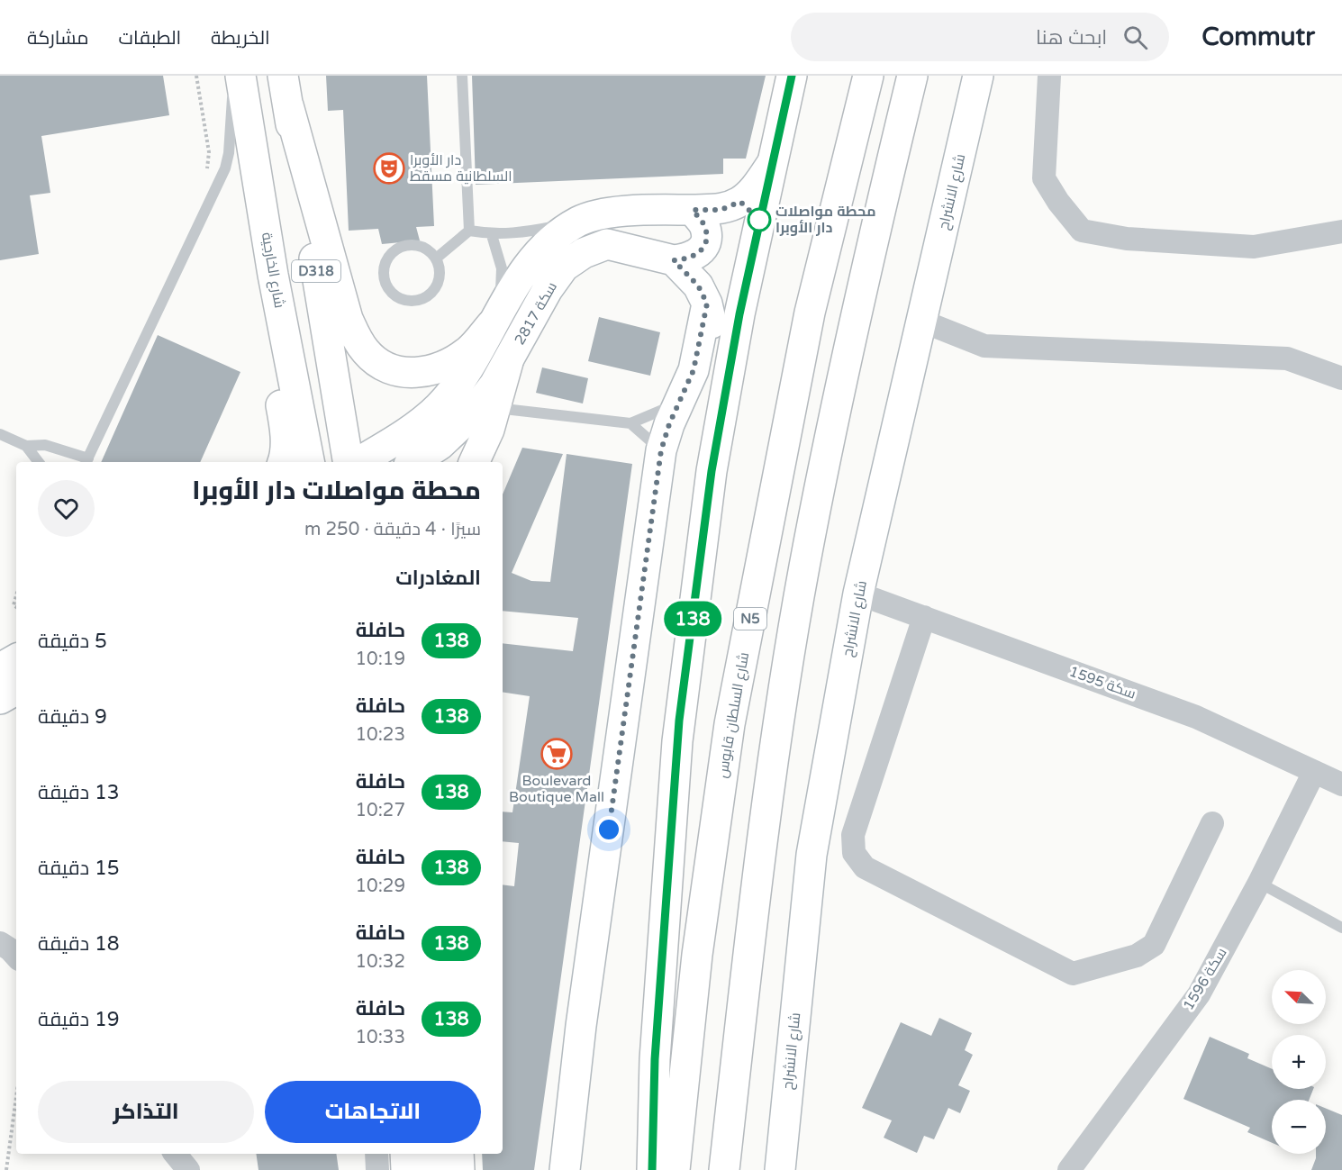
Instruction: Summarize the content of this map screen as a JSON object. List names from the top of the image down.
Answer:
{
  "streets": {
    "main road": [
      "شارع الانشراح",
      "شارع الخارجية",
      "D318",
      "سكة 2817",
      "N5",
      "شارع السلطان قابوس"
    ],
    "street": ["سكة 1595", "سكة 1596"]
  },
  "crossings": [
    ["شارع الانشراح", "سكة 1595"],
    ["سكة 1595", "سكة 1596"]
  ],
  "places": {
    "theatre": ["دار الأوبرا السلطانية مسقط"],
    "other": ["محطة مواصلات دار الأوبرا"],
    "supermarket": ["Boulevard Boutique Mall"]
  },
  "lines": ["bus line 138"],
  "north": "top left",
  "page": {
    "header": "Commutr",
    "search": "ابحث هنا",
    "nav": ["الخريطة", "الطبقات", "مشاركة"],
    "on_map": "138",
    "heading": [
      ["محطة مواصلات دار الأوبرا", "سيرًا · 4 دقيقة · 250 m"],
      "المغادرات"
    ],
    "list": [
      {
        "mark": "138",
        "name": "حافلة",
        "note": "10:19",
        "value": "5 دقيقة"
      },
      {
        "mark": "138",
        "name": "حافلة",
        "note": "10:23",
        "value": "9 دقيقة"
      },
      {
        "mark": "138",
        "name": "حافلة",
        "note": "10:27",
        "value": "13 دقيقة"
      },
      {
        "mark": "138",
        "name": "حافلة",
        "note": "10:29",
        "value": "15 دقيقة"
      },
      {
        "mark": "138",
        "name": "حافلة",
        "note": "10:32",
        "value": "18 دقيقة"
      },
      {
        "mark": "138",
        "name": "حافلة",
        "note": "10:33",
        "value": "19 دقيقة"
      }
    ],
    "map_buttons": ["+", "−"],
    "buttons": ["الاتجاهات", "التذاكر"]
  }
}
